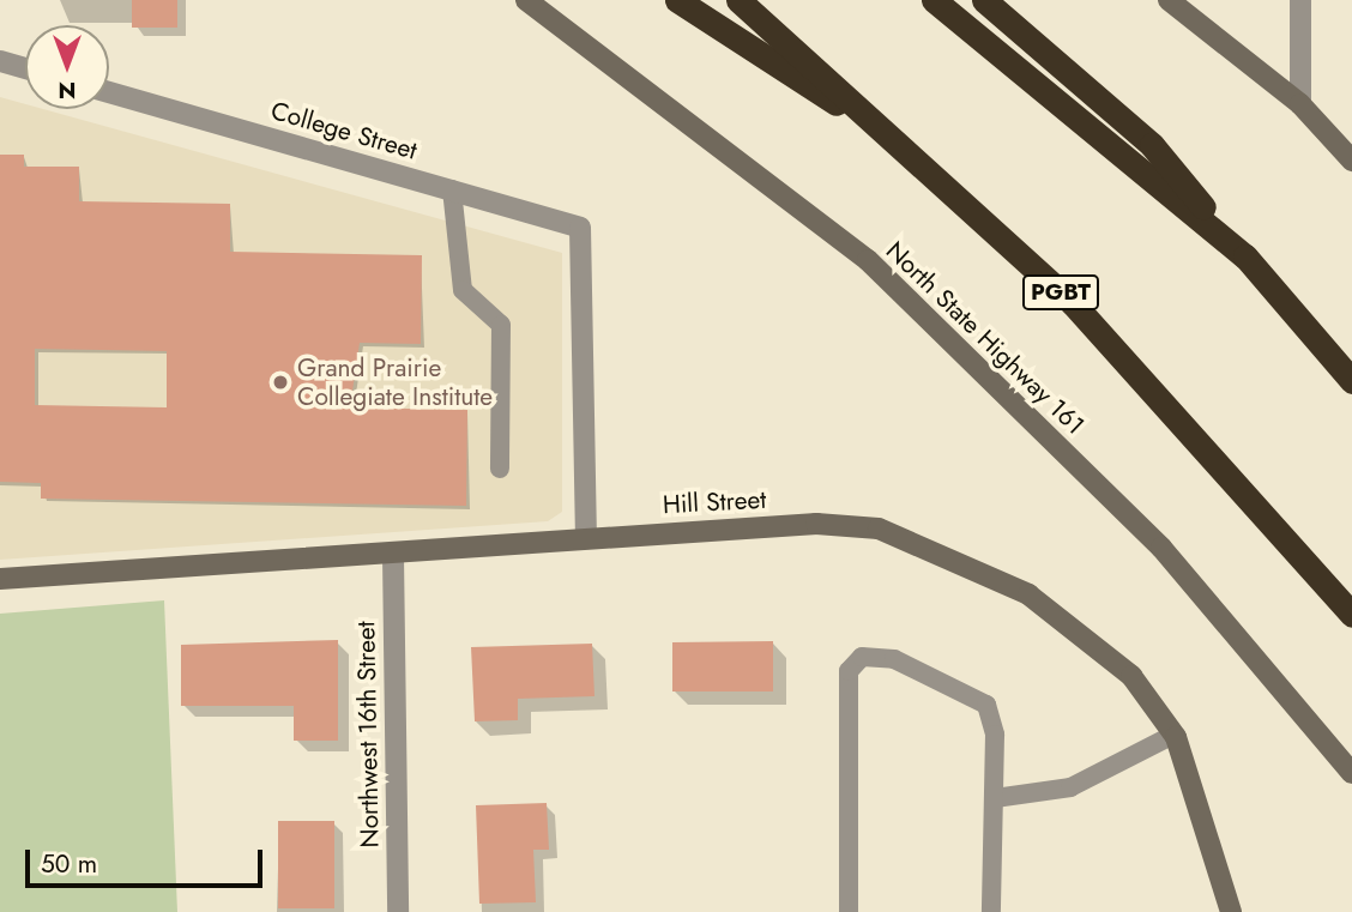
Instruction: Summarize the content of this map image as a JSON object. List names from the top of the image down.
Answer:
{
  "streets": {
    "highway": ["PGBT"],
    "street": [
      "College Street",
      "North State Highway 161",
      "Hill Street",
      "Northwest 16th Street"
    ]
  },
  "crossings": [
    ["College Street", "Hill Street"],
    ["Hill Street", "Northwest 16th Street"]
  ],
  "places": ["Grand Prairie Collegiate Institute"],
  "scale_bar": "50 m",
  "north": "bottom"
}
